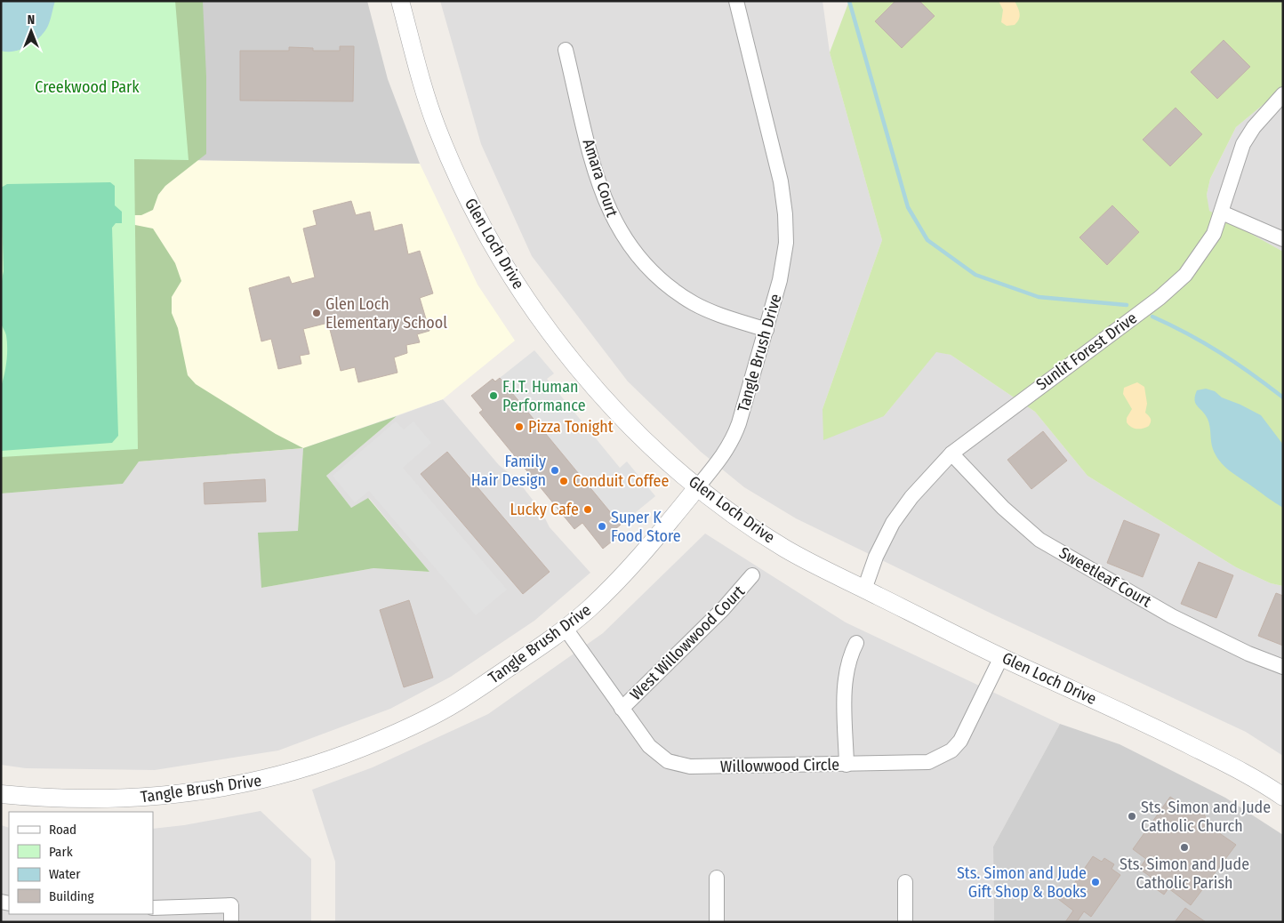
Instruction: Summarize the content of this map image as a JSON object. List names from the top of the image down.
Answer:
{
  "streets": {
    "street": [
      "Amara Court",
      "Glen Loch Drive",
      "Sunlit Forest Drive",
      "Tangle Brush Drive",
      "Sweetleaf Court",
      "West Willowwood Court",
      "Willowwood Circle"
    ]
  },
  "crossings": [
    ["Amara Court", "Tangle Brush Drive"],
    ["Glen Loch Drive", "Sunlit Forest Drive"],
    ["Glen Loch Drive", "Tangle Brush Drive"],
    ["Glen Loch Drive", "Willowwood Circle"],
    ["Sunlit Forest Drive", "Sweetleaf Court"],
    ["Tangle Brush Drive", "Willowwood Circle"],
    ["West Willowwood Court", "Willowwood Circle"]
  ],
  "parks": ["Creekwood Park"],
  "places": [
    "Glen Loch Elementary School",
    "F.I.T. Human Performance",
    "Pizza Tonight",
    "Family Hair Design",
    "Conduit Coffee",
    "Lucky Cafe",
    "Super K Food Store",
    "Sts. Simon and Jude Catholic Church",
    "Sts. Simon and Jude Catholic Parish",
    "Sts. Simon and Jude Gift Shop & Books"
  ],
  "legend": [
    "Road",
    "Park",
    "Water",
    "Building"
  ],
  "north": "top"
}
